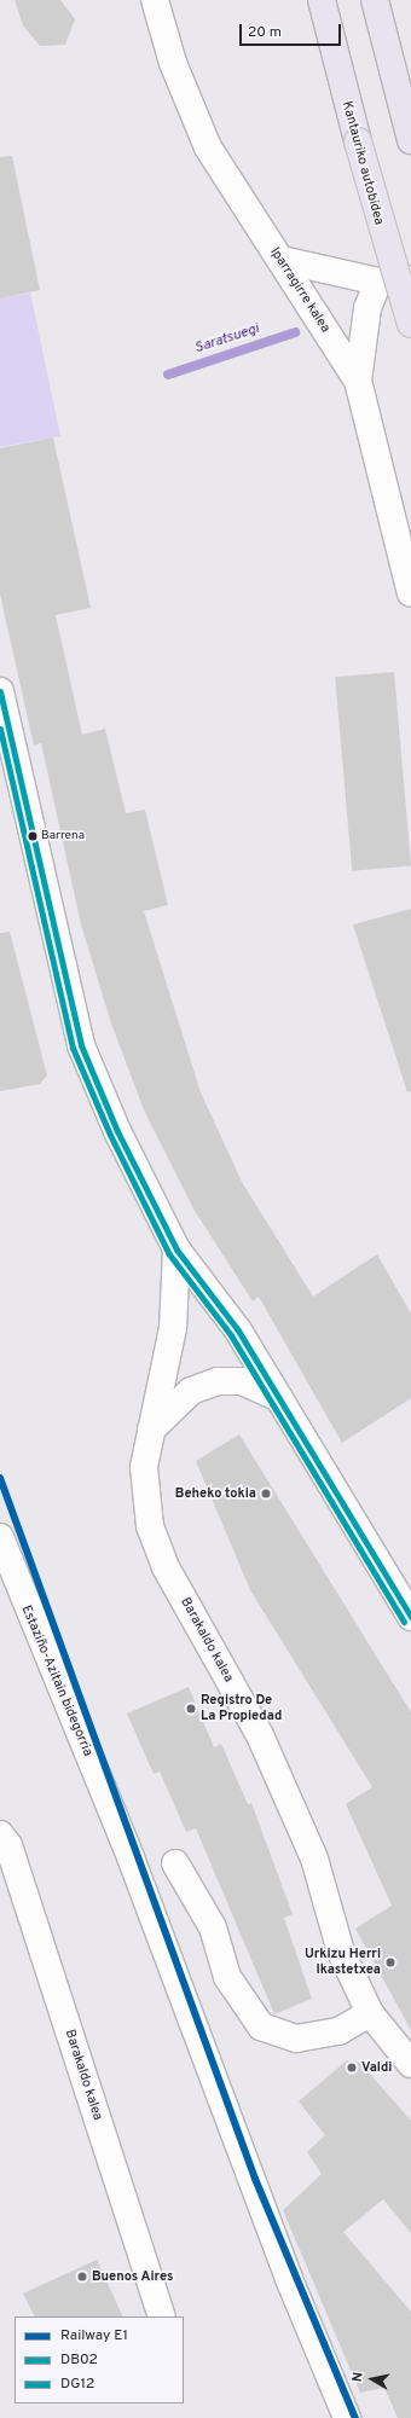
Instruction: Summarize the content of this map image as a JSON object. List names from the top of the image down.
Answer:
{
  "streets": {
    "highway": ["Kantauriko autobidea"],
    "street": ["Iparragirre kalea", "Barakaldo kalea", "Estaziño-Azitain bidegorria"]
  },
  "water": ["Saratsuegi"],
  "places": [
    "Barrena",
    "Beheko tokia",
    "Registro De La Propiedad",
    "Urkizu Herri Ikastetxea",
    "Valdi",
    "Buenos Aires"
  ],
  "lines": ["transit line DB02", "transit line DG12", "rail line E1"],
  "legend": ["Railway E1", "DB02", "DG12"],
  "scale_bar": "20 m",
  "north": "left"
}
